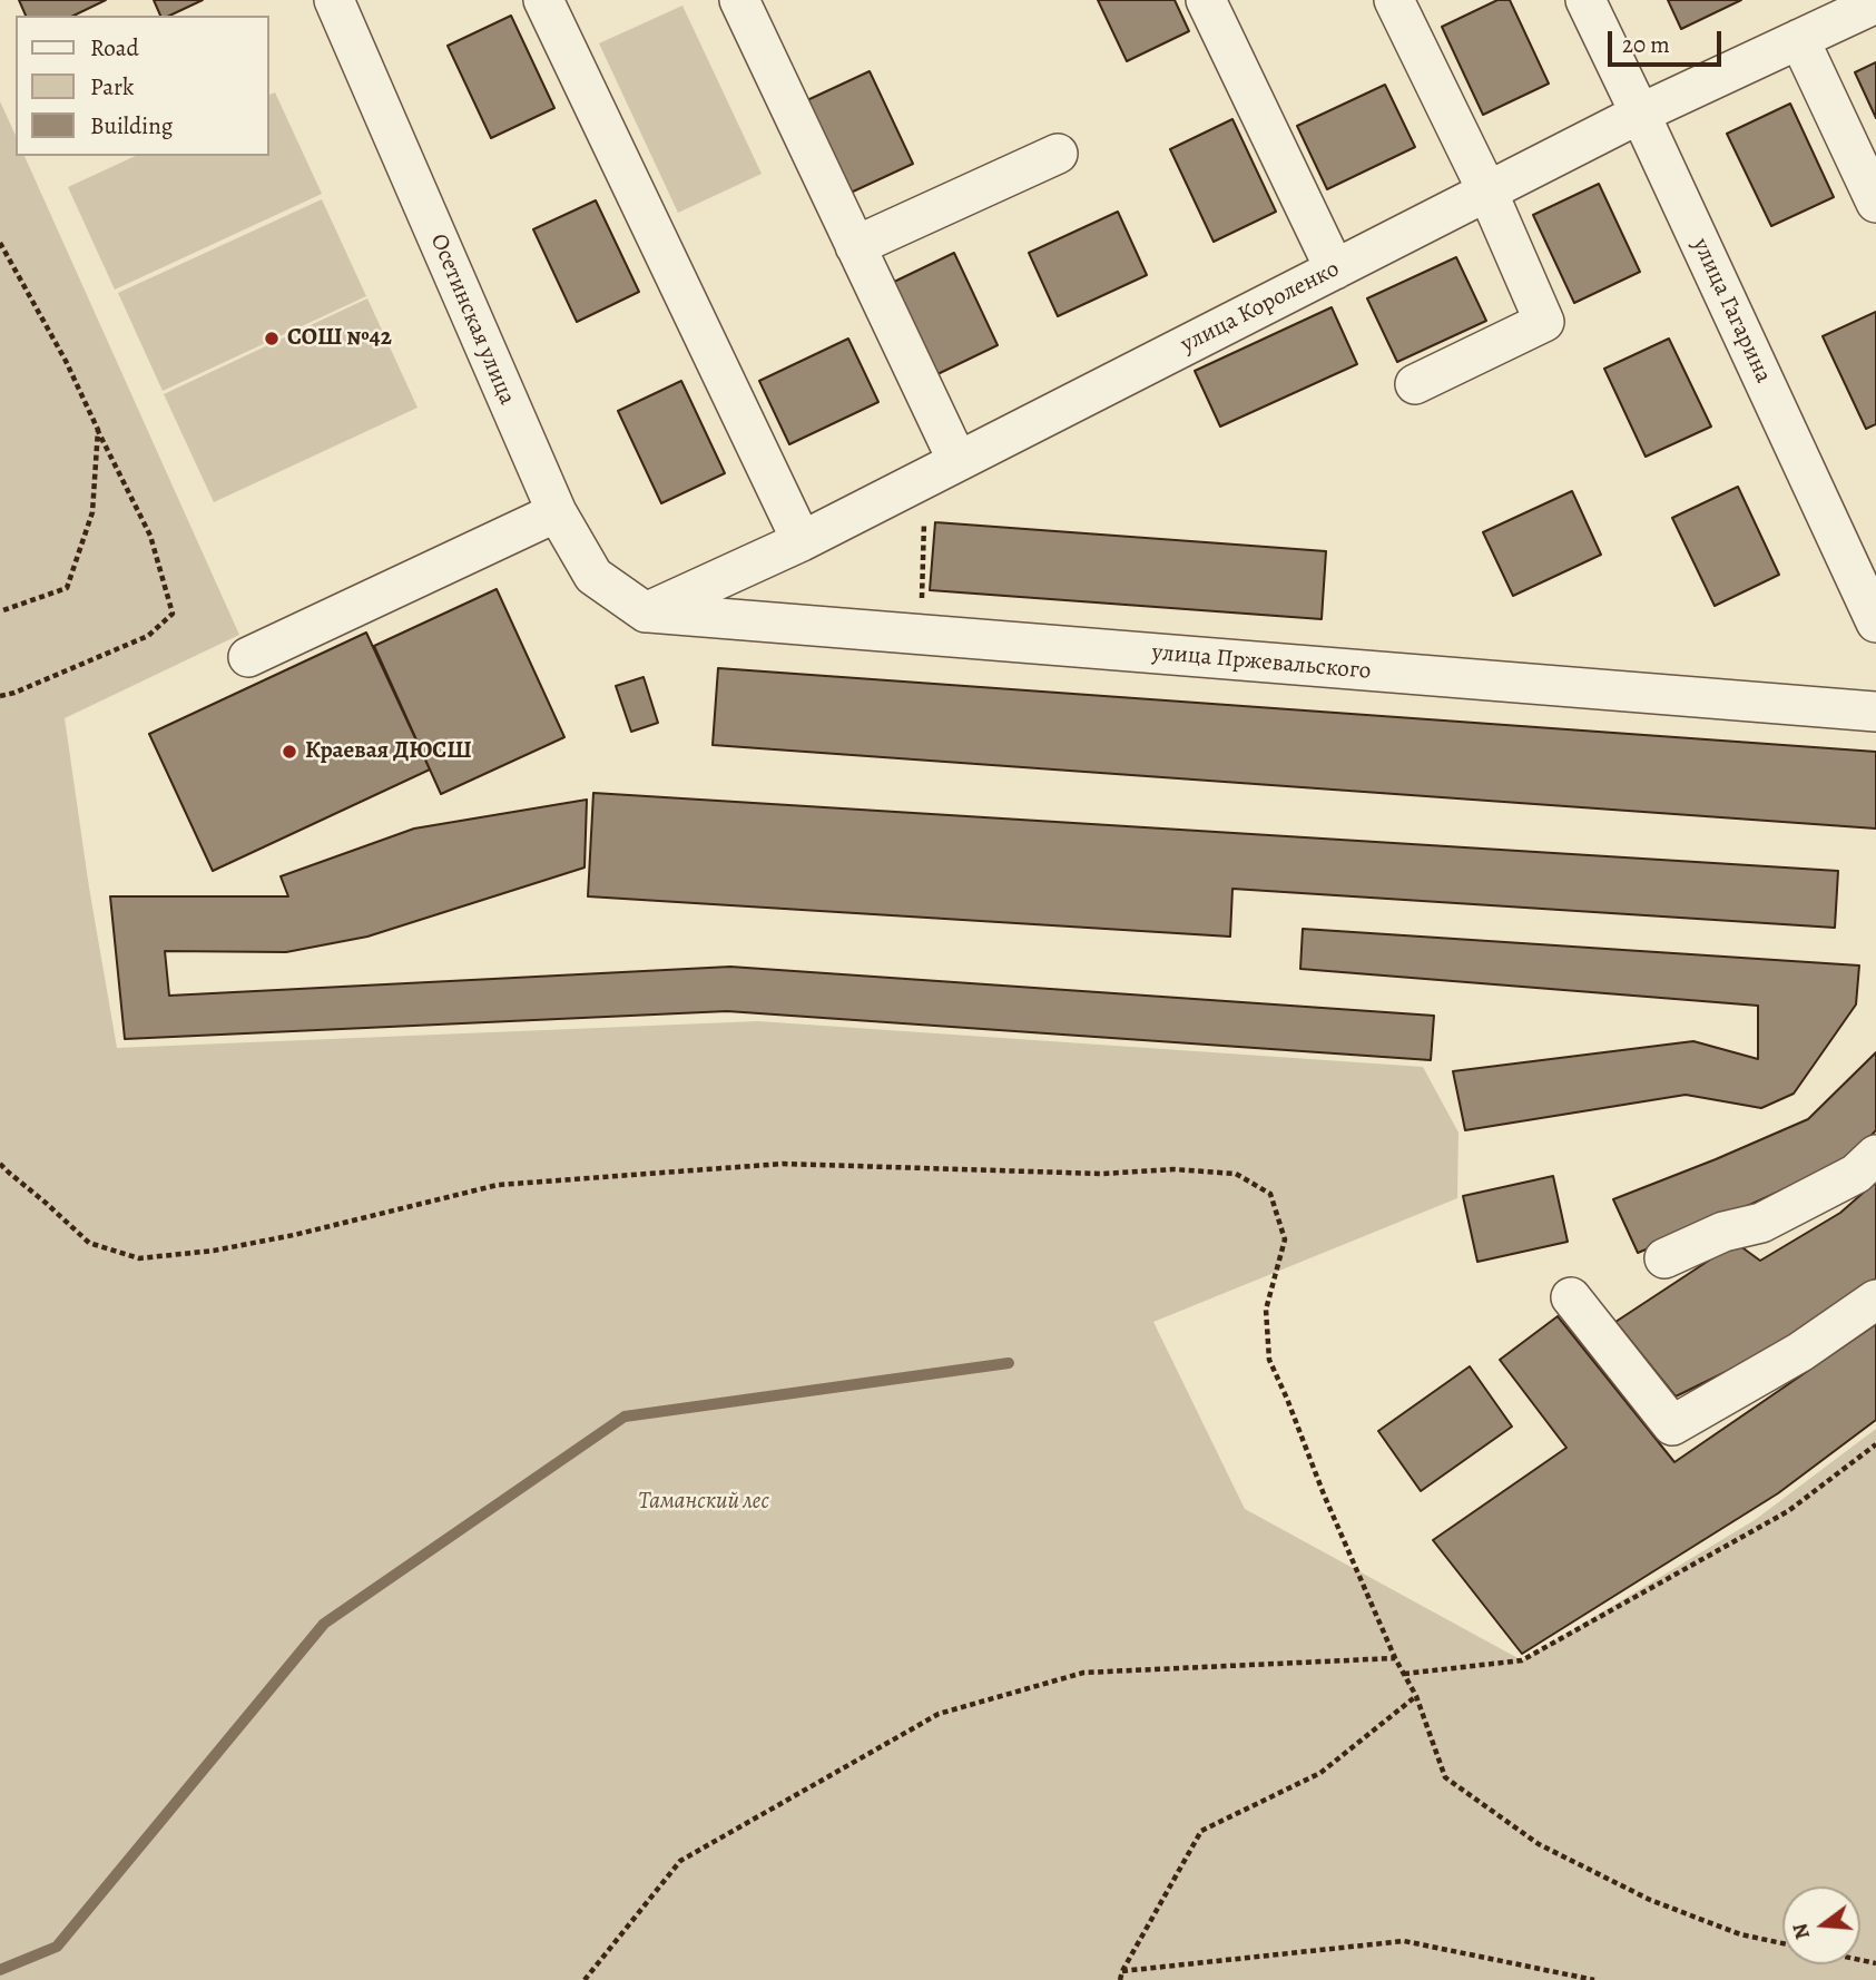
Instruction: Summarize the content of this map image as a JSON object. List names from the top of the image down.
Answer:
{
  "streets": {
    "street": [
      "улица Короленко",
      "улица Гагарина",
      "Осетинская улица",
      "улица Пржевальского"
    ]
  },
  "crossings": [
    ["улица Короленко", "улица Гагарина"],
    ["улица Короленко", "Осетинская улица"],
    ["улица Короленко", "улица Пржевальского"],
    ["Осетинская улица", "улица Пржевальского"]
  ],
  "parks": ["Таманский лес"],
  "places": ["СОШ №42", "Краевая ДЮСШ"],
  "legend": ["Road", "Park", "Building"],
  "scale_bar": "20 m",
  "north": "left"
}
